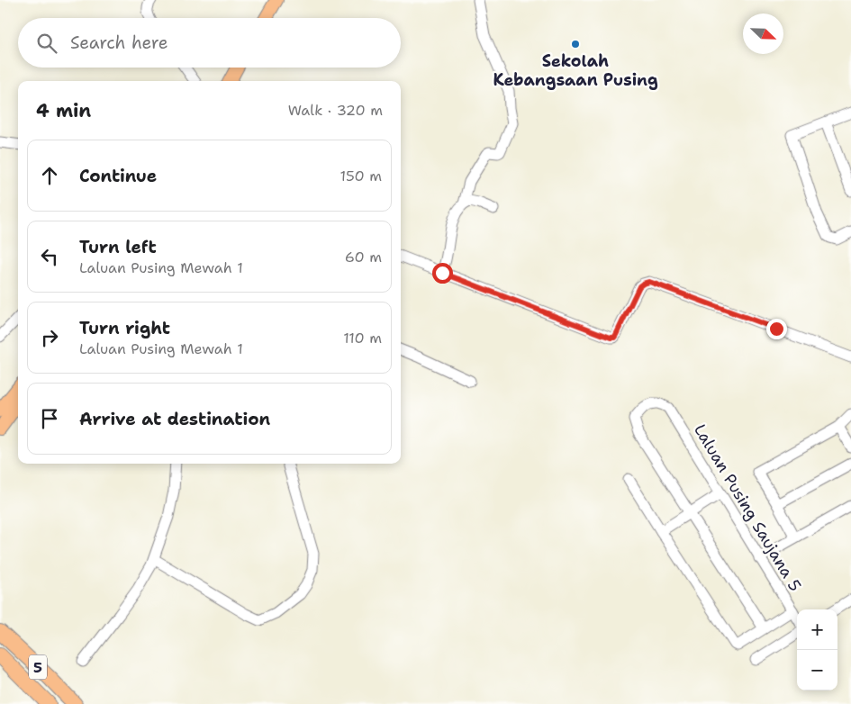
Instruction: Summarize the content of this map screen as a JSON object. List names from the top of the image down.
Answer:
{
  "streets": {
    "highway": ["5"],
    "street": ["Laluan Pusing Saujana 5"]
  },
  "places": ["Sekolah Kebangsaan Pusing"],
  "north": "bottom right",
  "page": {
    "search": "Search here",
    "heading": ["4 min", "Walk · 320 m"],
    "list": [
      ["Continue", "150 m"],
      ["Turn left", "Laluan Pusing Mewah 1", "60 m"],
      ["Turn right", "Laluan Pusing Mewah 1", "110 m"],
      "Arrive at destination"
    ],
    "map_buttons": ["+", "−"]
  }
}
